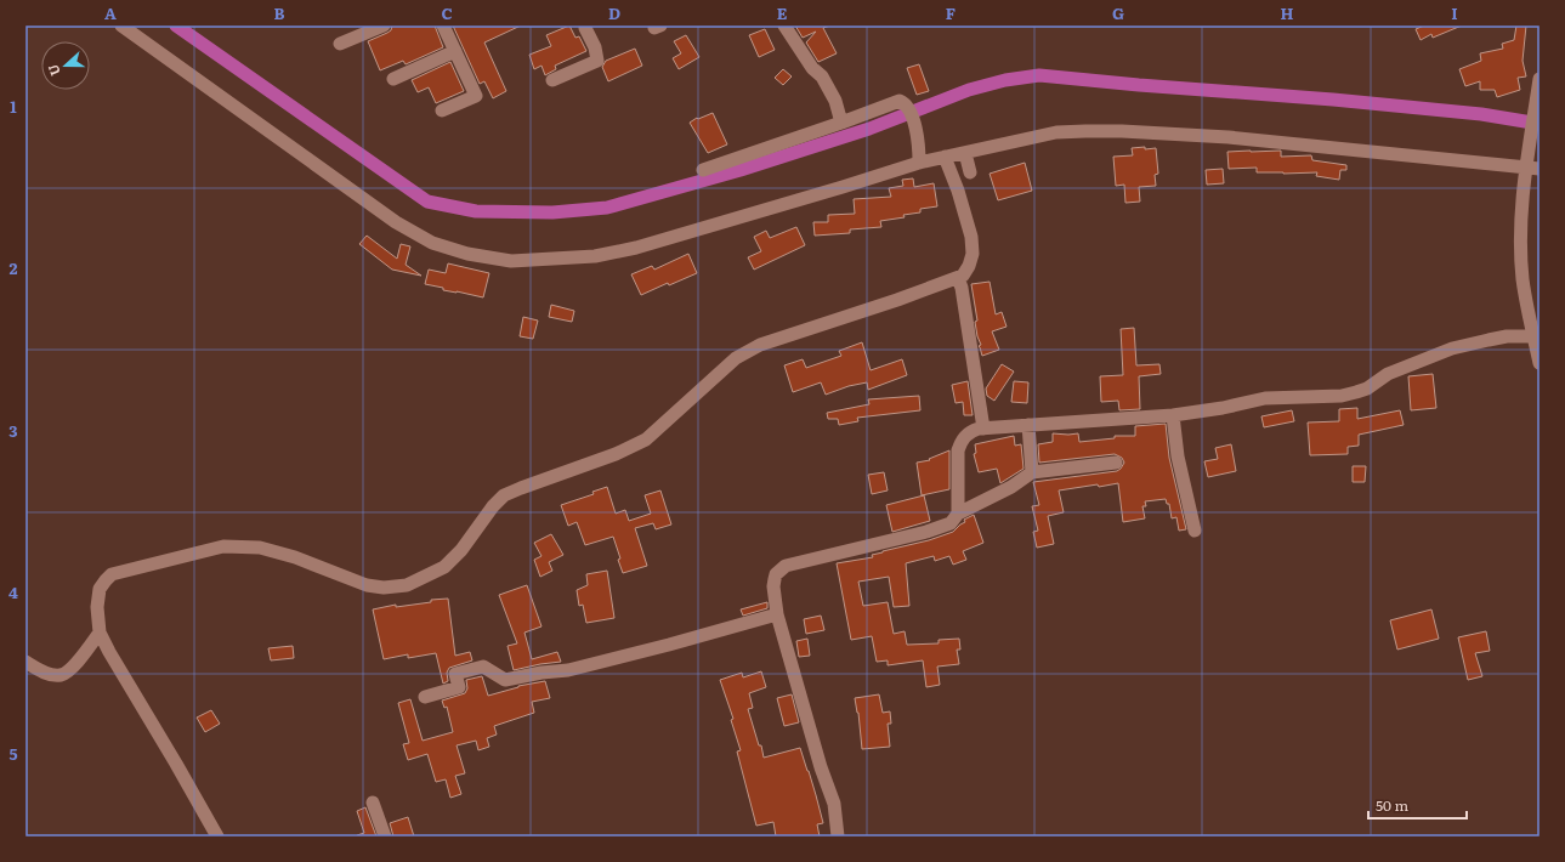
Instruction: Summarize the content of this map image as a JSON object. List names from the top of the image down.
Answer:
{
  "scale_bar": "50 m",
  "north": "left",
  "grid": {
    "columns": [
      "A",
      "B",
      "C",
      "D",
      "E",
      "F",
      "G",
      "H",
      "I"
    ],
    "rows": [
      "1",
      "2",
      "3",
      "4",
      "5"
    ]
  }
}
